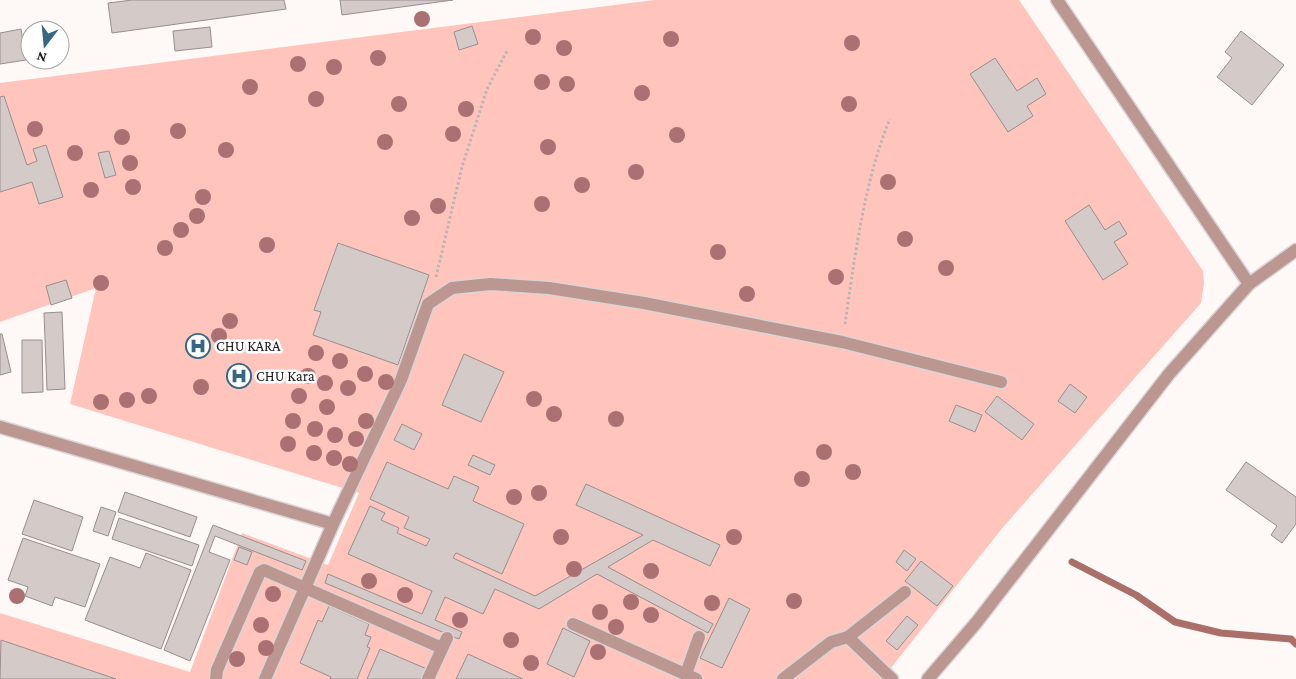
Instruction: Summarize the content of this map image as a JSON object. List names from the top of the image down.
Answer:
{
  "places": {
    "hospital": ["CHU KARA", "CHU Kara"]
  },
  "north": "bottom"
}
